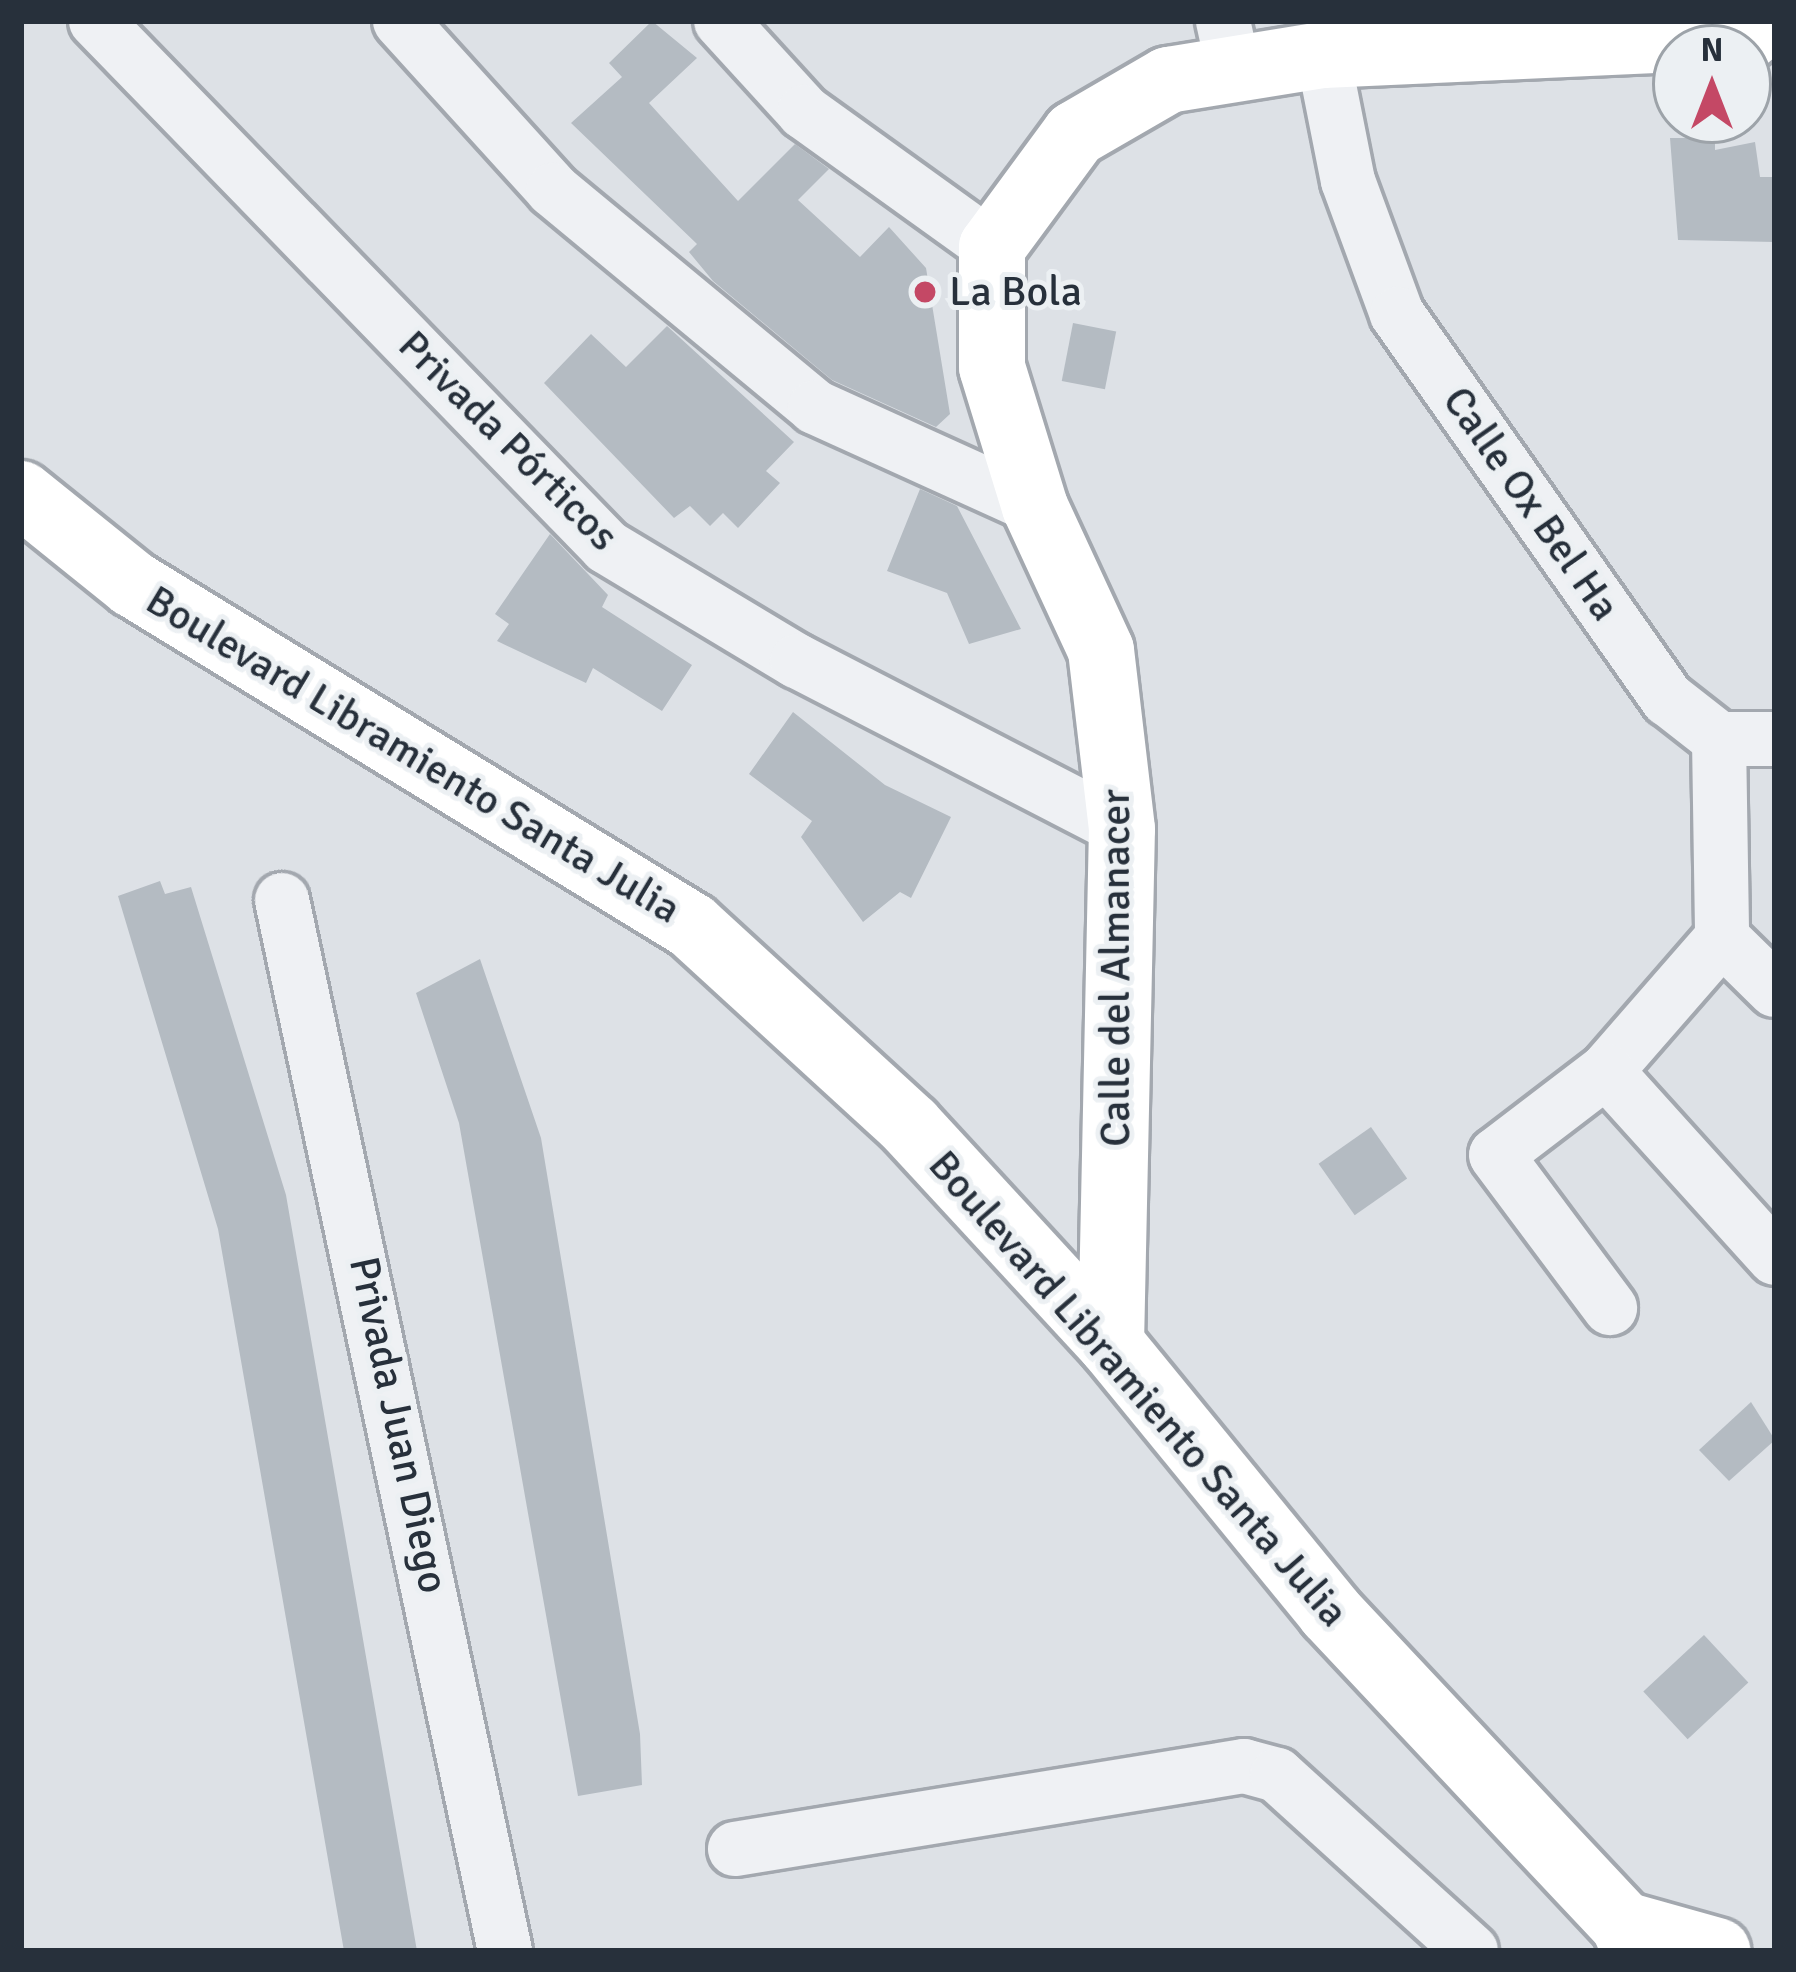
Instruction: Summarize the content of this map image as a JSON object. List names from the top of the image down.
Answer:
{
  "streets": {
    "main road": ["Boulevard Libramiento Santa Julia", "Calle del Almanacer"],
    "street": ["Privada Pórticos", "Calle Ox Bel Ha", "Privada Juan Diego"]
  },
  "crossings": [
    ["Privada Pórticos", "Calle del Almanacer"],
    ["Boulevard Libramiento Santa Julia", "Calle del Almanacer"]
  ],
  "places": ["La Bola"],
  "north": "top"
}
